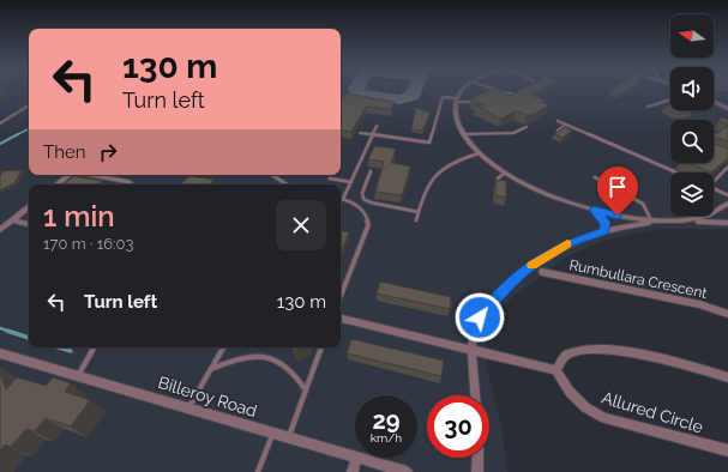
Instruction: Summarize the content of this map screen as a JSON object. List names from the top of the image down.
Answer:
{
  "streets": {
    "street": ["Rumbullara Crescent", "Billeroy Road", "Allured Circle"]
  },
  "north": "left",
  "page": {
    "turn": ["130 m", "Turn left"],
    "then": "Then",
    "heading": ["1 min", "170 m · 16:03"],
    "list": [
      {
        "name": "Turn left",
        "value": "130 m"
      }
    ],
    "speed": "29 km/h",
    "limit": "30"
  }
}
